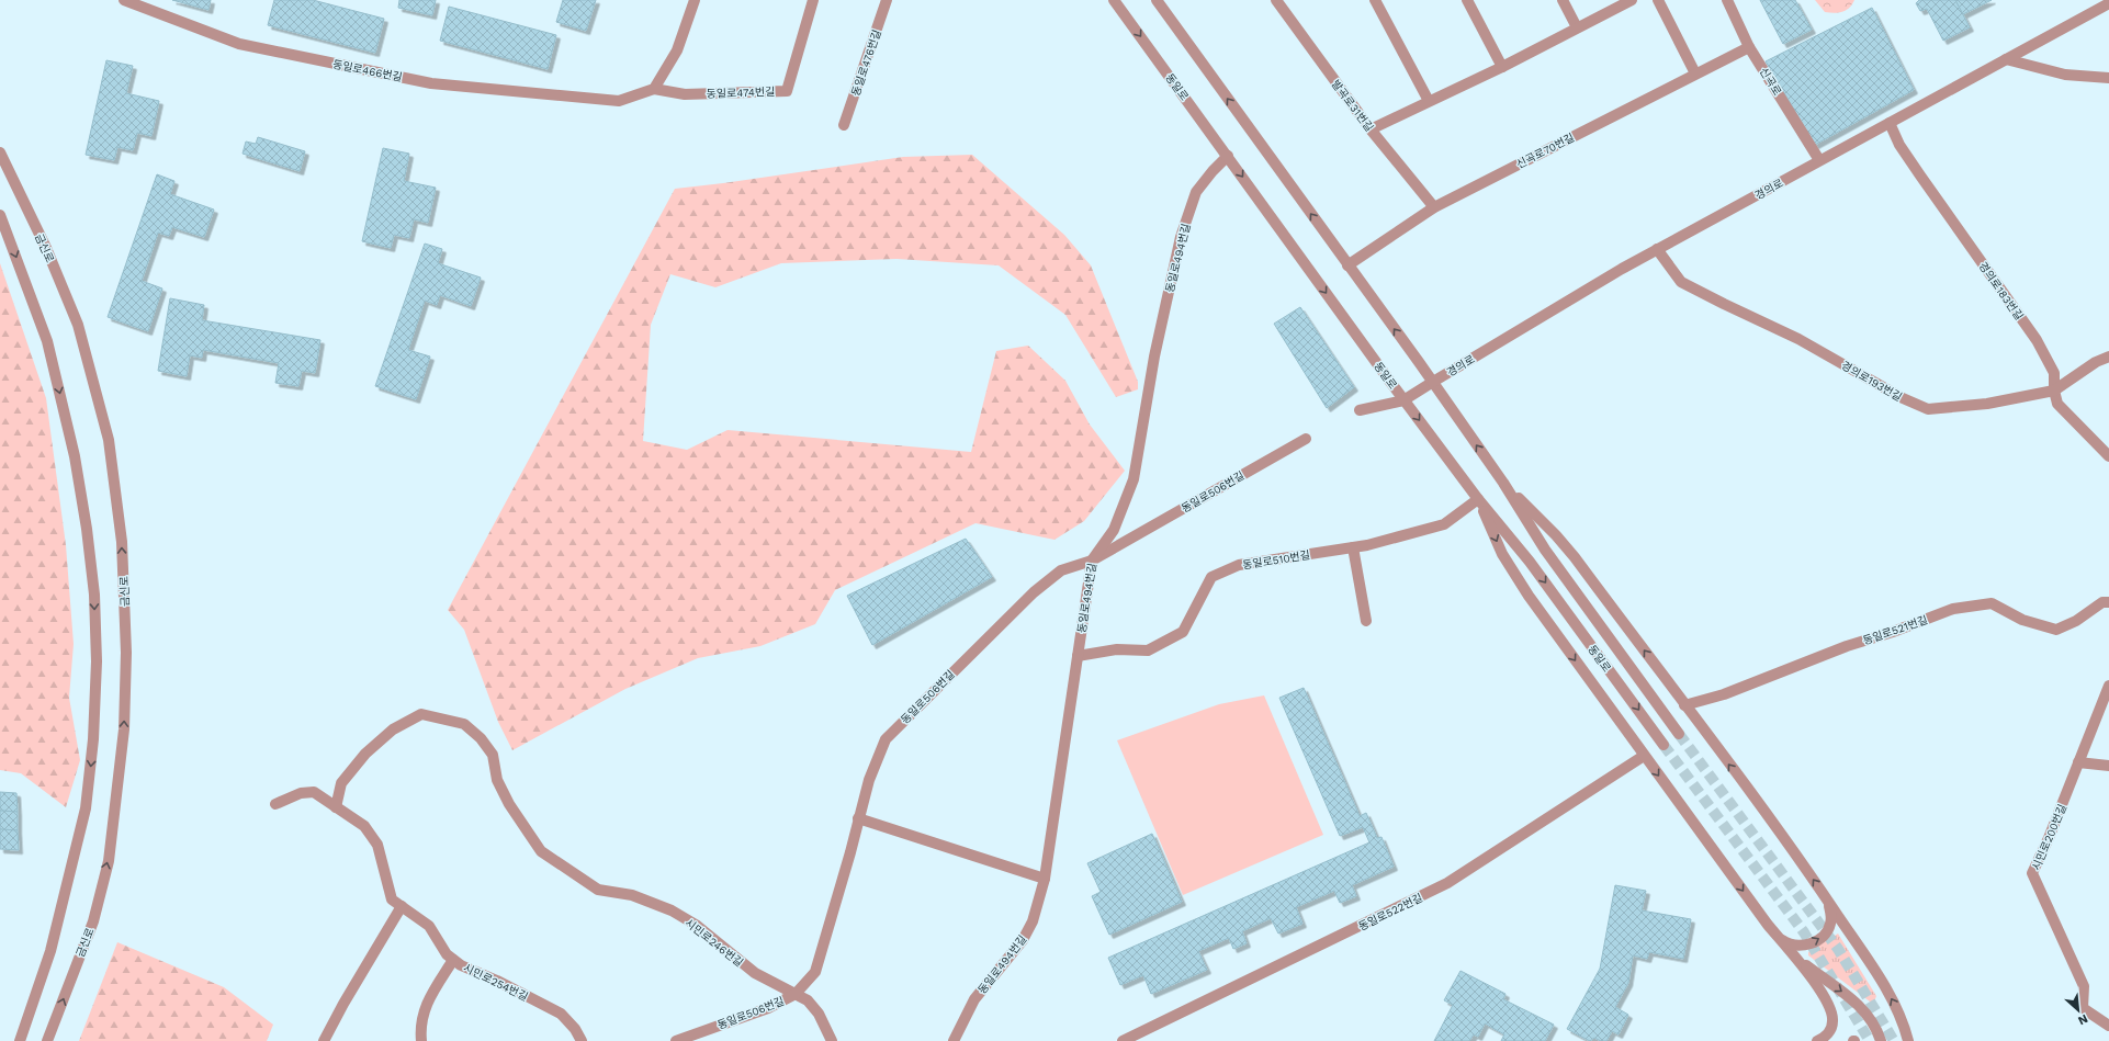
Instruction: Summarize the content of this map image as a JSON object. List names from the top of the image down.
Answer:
{
  "streets": {
    "street": [
      "동일로476번길",
      "동일로466번길",
      "신곡로",
      "동일로",
      "동일로474번길",
      "발곡로31번길",
      "신곡로70번길",
      "경의로",
      "금신로",
      "동일로494번길",
      "경의로183번길",
      "경의로193번길",
      "동일로506번길",
      "동일로510번길",
      "동일로521번길",
      "시민로200번길",
      "동일로522번길",
      "시민로246번길",
      "시민로254번길"
    ]
  },
  "crossings": [
    ["동일로466번길", "동일로474번길"],
    ["신곡로", "신곡로70번길"],
    ["신곡로", "경의로"],
    ["동일로", "신곡로70번길"],
    ["동일로", "경의로"],
    ["동일로", "동일로494번길"],
    ["동일로", "동일로510번길"],
    ["발곡로31번길", "신곡로70번길"],
    ["경의로", "경의로183번길"],
    ["경의로", "경의로193번길"],
    ["동일로494번길", "동일로506번길"],
    ["동일로494번길", "동일로510번길"],
    ["경의로183번길", "경의로193번길"],
    ["동일로506번길", "시민로246번길"],
    ["시민로246번길", "시민로254번길"]
  ],
  "north": "bottom right"
}
